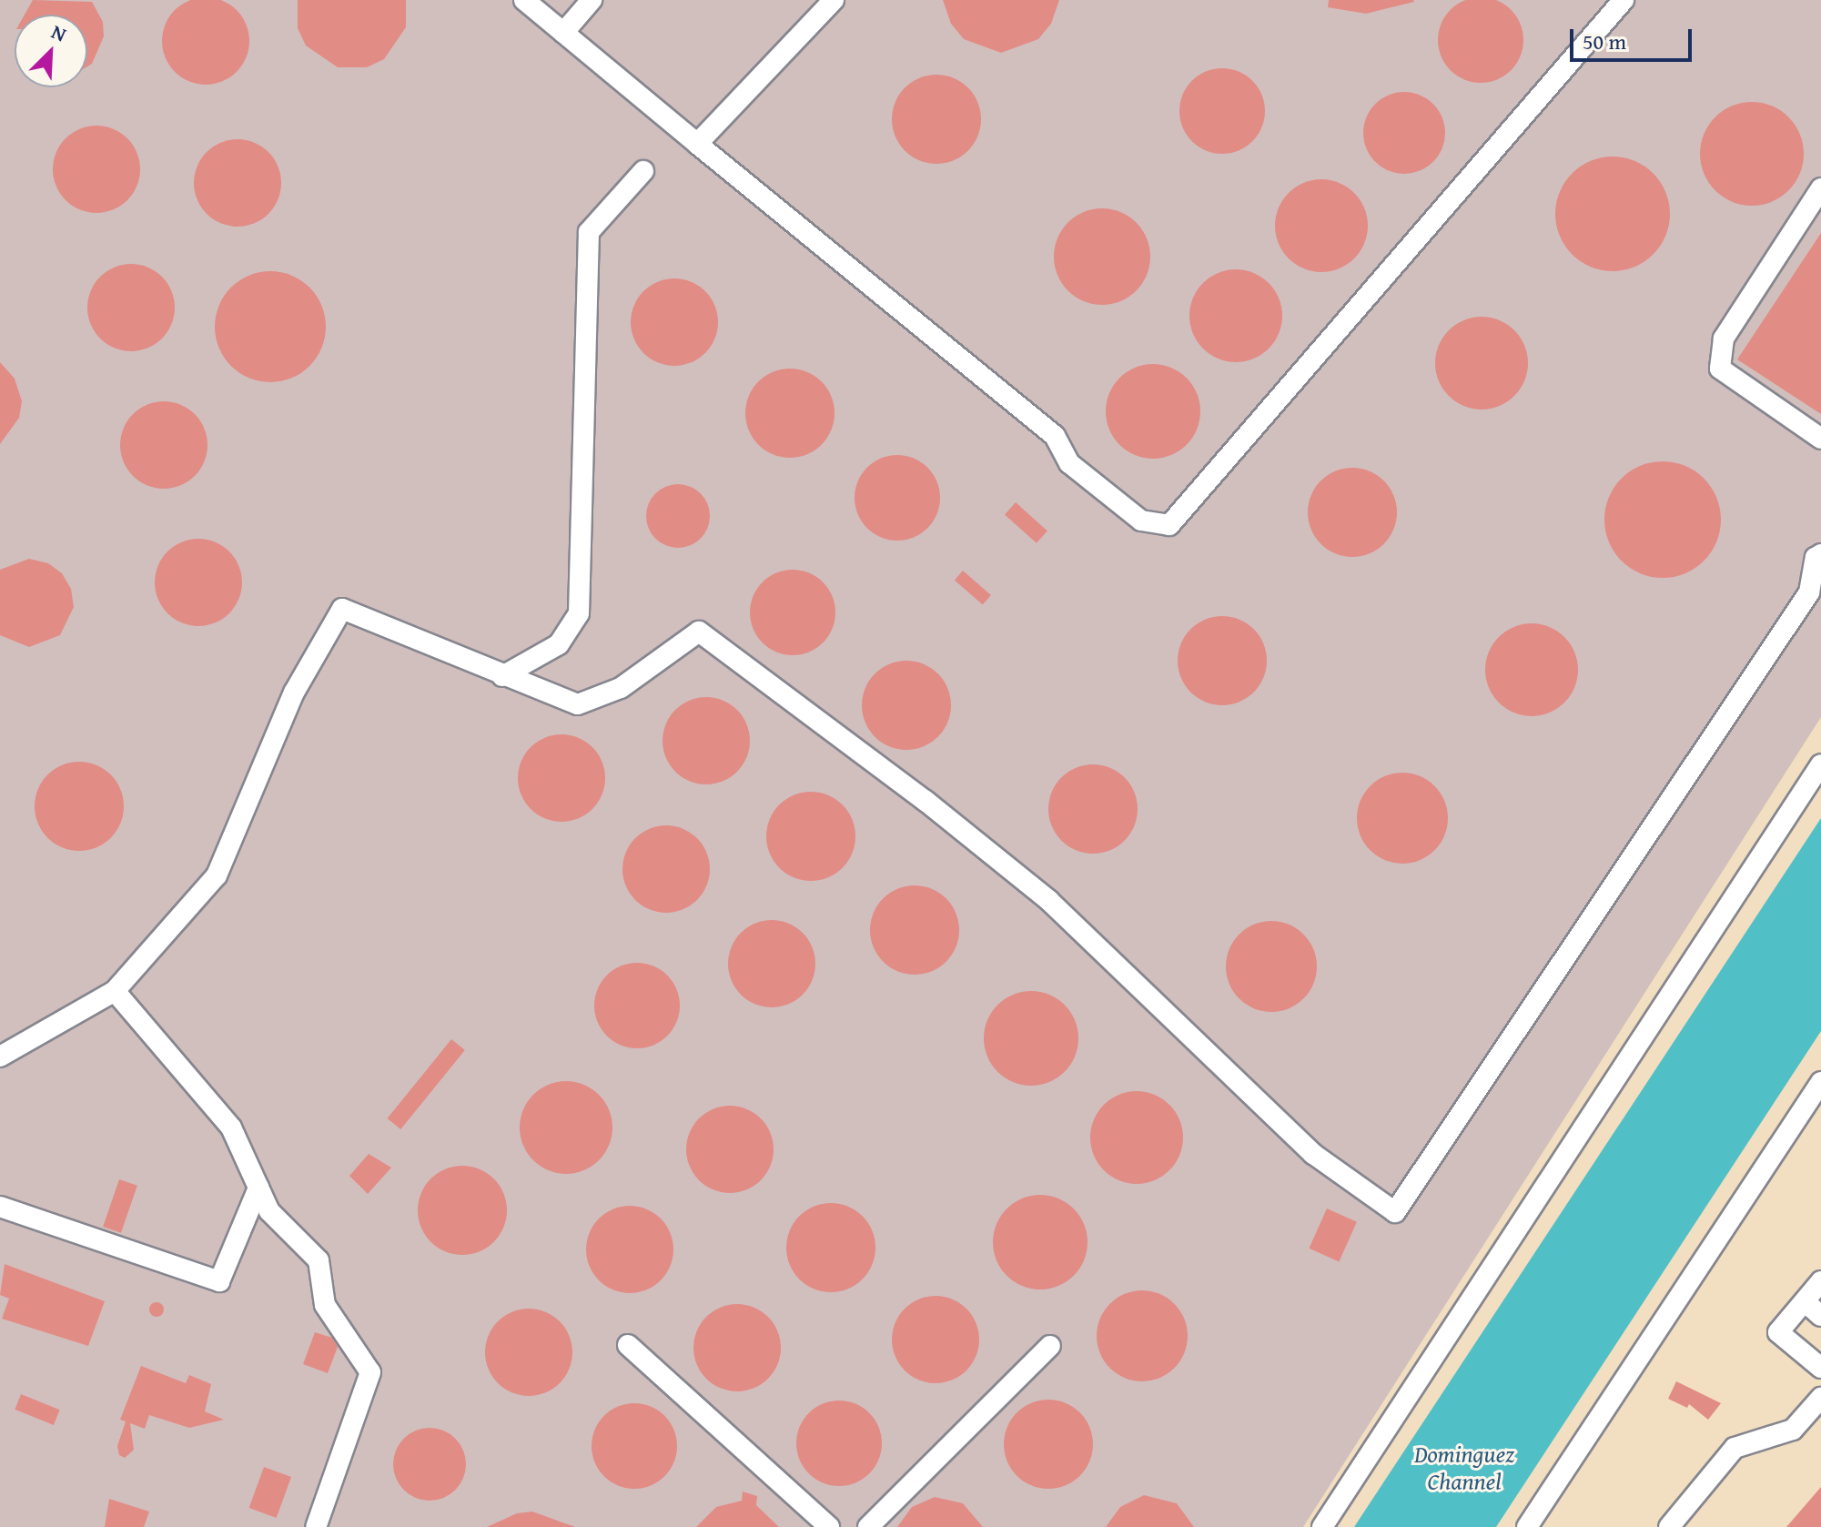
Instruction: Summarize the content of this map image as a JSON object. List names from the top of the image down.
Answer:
{
  "water": ["Dominguez Channel"],
  "scale_bar": "50 m",
  "north": "top right"
}
